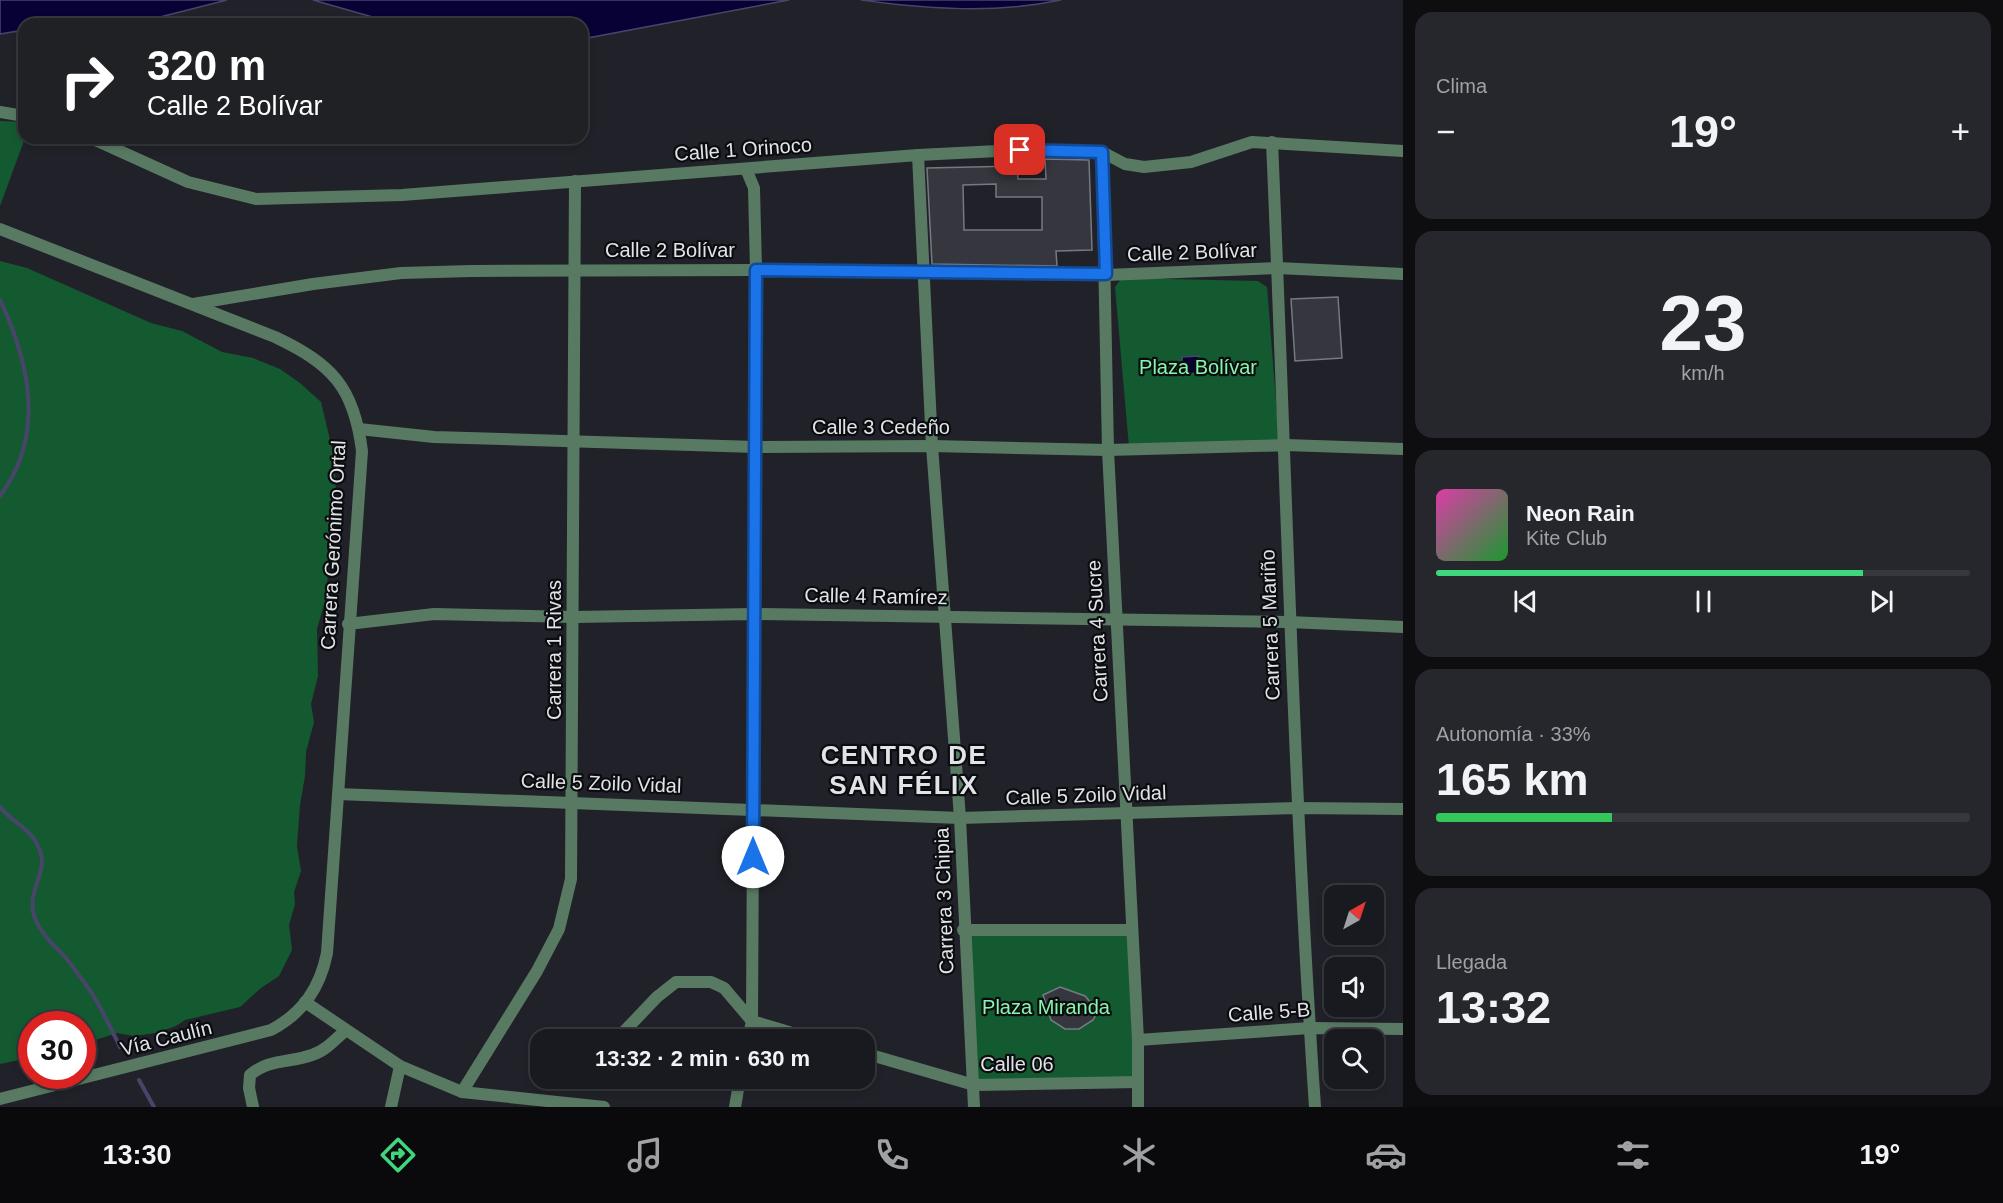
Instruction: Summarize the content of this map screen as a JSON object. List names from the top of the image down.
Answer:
{
  "streets": {
    "street": [
      "Calle 1 Orinoco",
      "Calle 2 Bolívar",
      "Calle 3 Cedeño",
      "Carrera Gerónimo Ortal",
      "Calle 4 Ramírez",
      "Carrera 5 Mariño",
      "Carrera 4 Sucre",
      "Carrera 1 Rivas",
      "Calle 5 Zoilo Vidal",
      "Carrera 3 Chipia",
      "Calle 5-B",
      "Vía Caulín",
      "Calle 06"
    ]
  },
  "crossings": [
    ["Calle 1 Orinoco", "Carrera 5 Mariño"],
    ["Calle 1 Orinoco", "Carrera 4 Sucre"],
    ["Calle 1 Orinoco", "Carrera 1 Rivas"],
    ["Calle 1 Orinoco", "Carrera 3 Chipia"],
    ["Calle 2 Bolívar", "Carrera Gerónimo Ortal"],
    ["Calle 2 Bolívar", "Carrera 5 Mariño"],
    ["Calle 2 Bolívar", "Carrera 4 Sucre"],
    ["Calle 2 Bolívar", "Carrera 1 Rivas"],
    ["Calle 2 Bolívar", "Carrera 3 Chipia"],
    ["Calle 3 Cedeño", "Carrera Gerónimo Ortal"],
    ["Calle 3 Cedeño", "Carrera 5 Mariño"],
    ["Calle 3 Cedeño", "Carrera 4 Sucre"],
    ["Calle 3 Cedeño", "Carrera 1 Rivas"],
    ["Calle 3 Cedeño", "Carrera 3 Chipia"],
    ["Carrera Gerónimo Ortal", "Calle 4 Ramírez"],
    ["Carrera Gerónimo Ortal", "Calle 5 Zoilo Vidal"],
    ["Carrera Gerónimo Ortal", "Vía Caulín"],
    ["Calle 4 Ramírez", "Carrera 5 Mariño"],
    ["Calle 4 Ramírez", "Carrera 4 Sucre"],
    ["Calle 4 Ramírez", "Carrera 1 Rivas"],
    ["Calle 4 Ramírez", "Carrera 3 Chipia"],
    ["Carrera 5 Mariño", "Calle 5 Zoilo Vidal"],
    ["Carrera 5 Mariño", "Calle 5-B"],
    ["Carrera 4 Sucre", "Calle 5 Zoilo Vidal"],
    ["Carrera 4 Sucre", "Calle 5-B"],
    ["Carrera 4 Sucre", "Calle 06"],
    ["Carrera 1 Rivas", "Calle 5 Zoilo Vidal"],
    ["Calle 5 Zoilo Vidal", "Carrera 3 Chipia"],
    ["Carrera 3 Chipia", "Calle 06"]
  ],
  "districts": ["CENTRO DE SAN FÉLIX"],
  "parks": ["Plaza Bolívar", "Plaza Miranda"],
  "north": "top right",
  "page": {
    "tile": [
      "Clima",
      ["23", "km/h"],
      ["Autonomía · 33%", "165 km"],
      ["Llegada", "13:32"]
    ],
    "turn": ["320 m", "Calle 2 Bolívar"],
    "heat": ["−", "19°", "+"],
    "song": ["Neon Rain", "Kite Club"],
    "limit": "30",
    "trip": "13:32 · 2 min · 630 m",
    "tabs": ["13:30", "19°"]
  }
}
